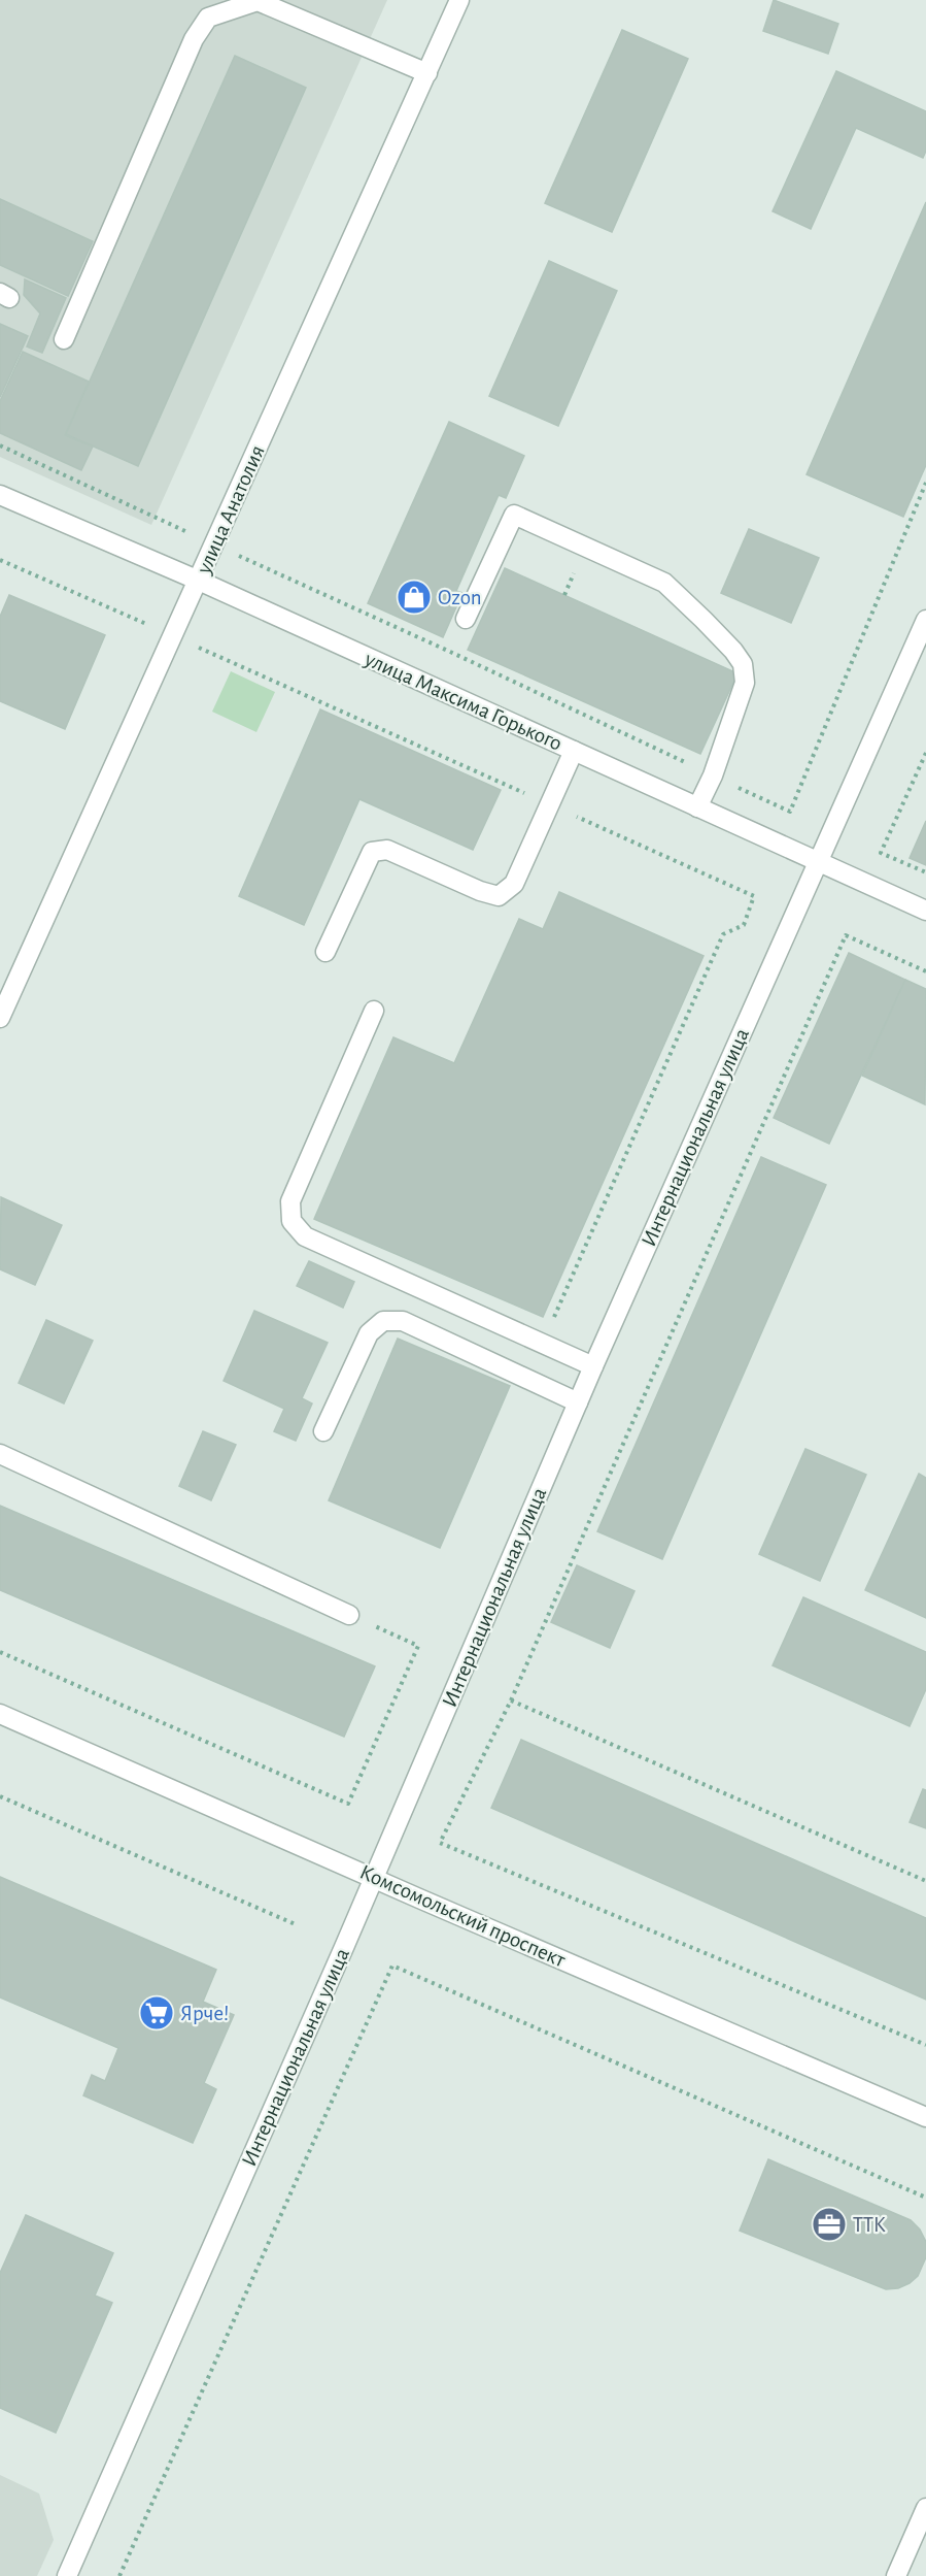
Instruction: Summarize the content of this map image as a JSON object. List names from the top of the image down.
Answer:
{
  "streets": {
    "street": [
      "улица Анатолия",
      "улица Максима Горького",
      "Интернациональная улица",
      "Комсомольский проспект"
    ]
  },
  "crossings": [
    ["улица Анатолия", "улица Максима Горького"],
    ["улица Максима Горького", "Интернациональная улица"],
    ["Интернациональная улица", "Комсомольский проспект"]
  ],
  "places": {
    "shop": ["Ozon"],
    "supermarket": ["Ярче!"],
    "office": ["ТТК"]
  }
}
